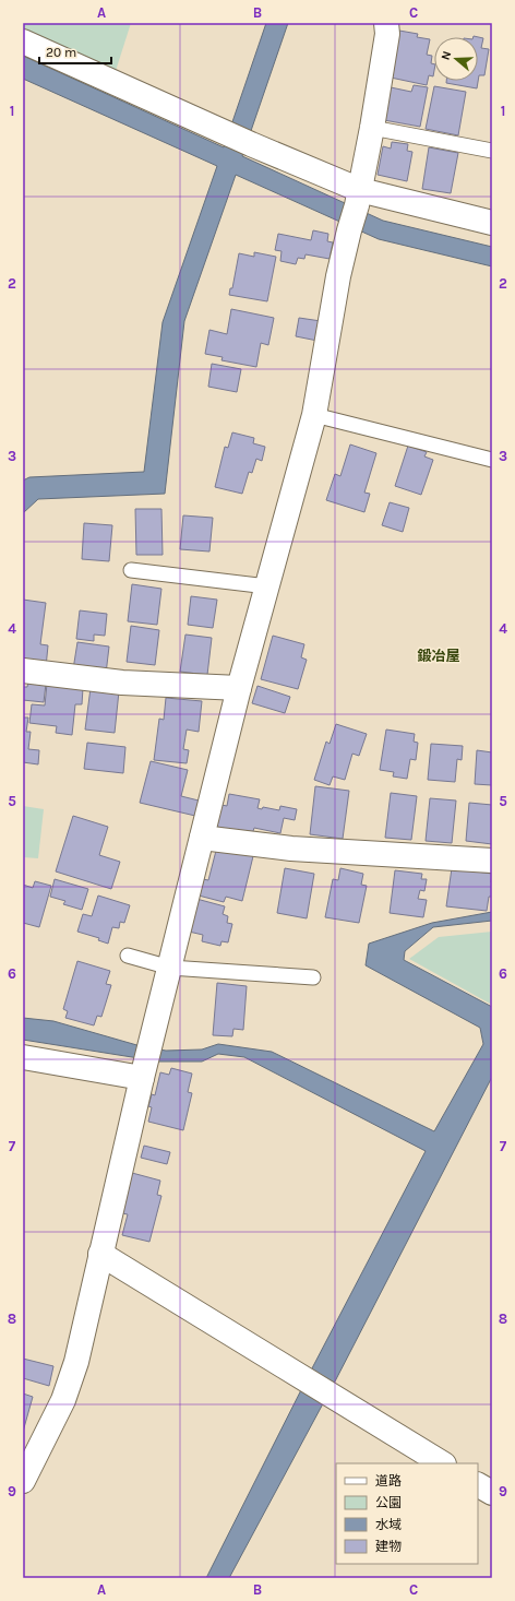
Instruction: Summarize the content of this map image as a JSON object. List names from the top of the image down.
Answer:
{
  "districts": ["鍛冶屋"],
  "legend": [
    "道路",
    "公園",
    "水域",
    "建物"
  ],
  "scale_bar": "20 m",
  "north": "left",
  "grid": {
    "columns": ["A", "B", "C"],
    "rows": [
      "1",
      "2",
      "3",
      "4",
      "5",
      "6",
      "7",
      "8",
      "9"
    ]
  }
}
